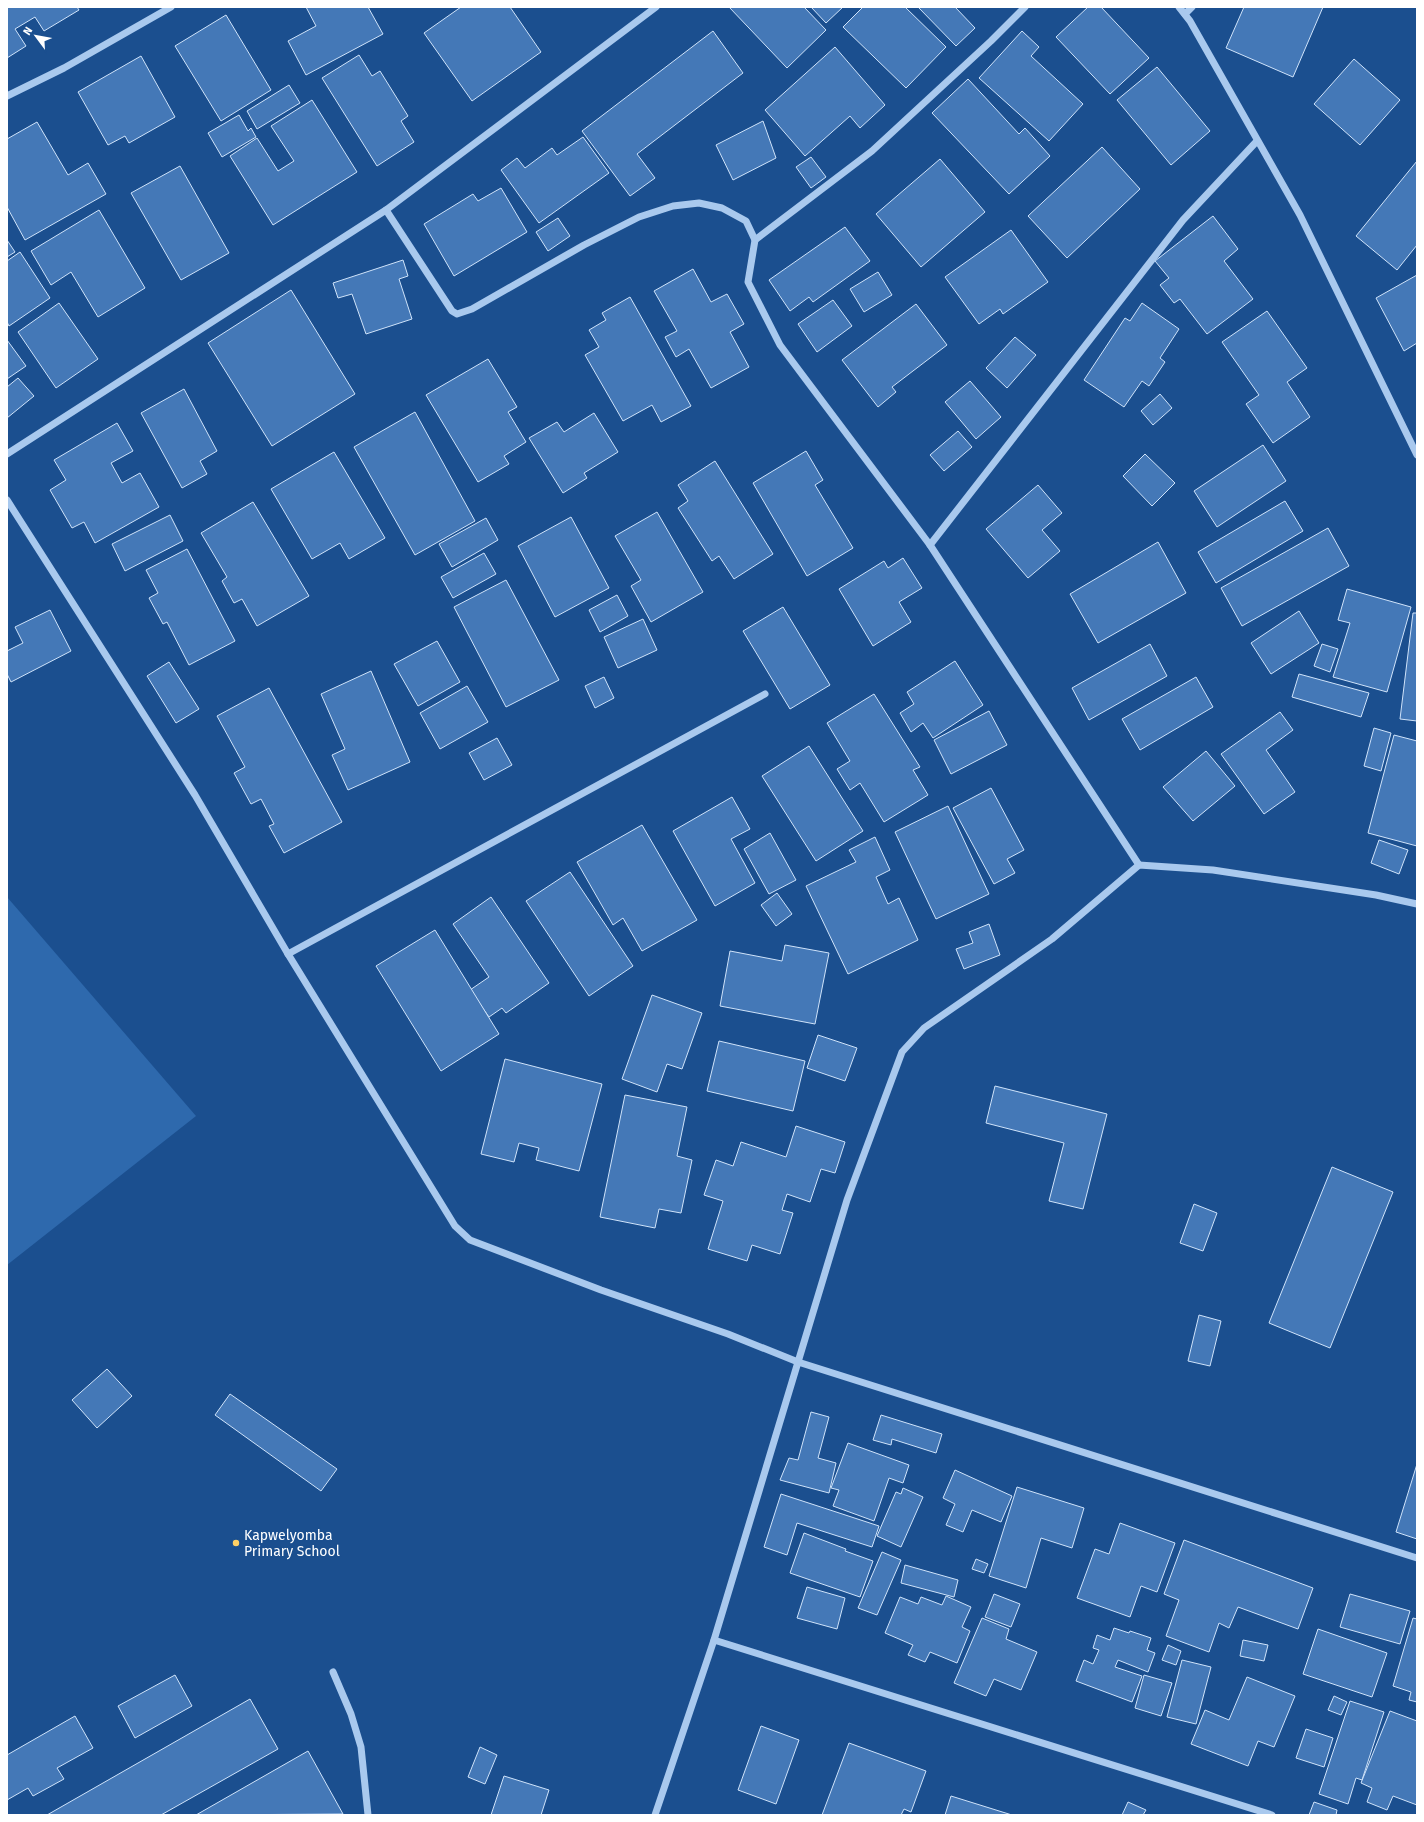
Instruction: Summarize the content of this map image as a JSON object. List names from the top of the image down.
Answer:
{
  "places": ["Kapwelyomba Primary School"],
  "north": "top left"
}
